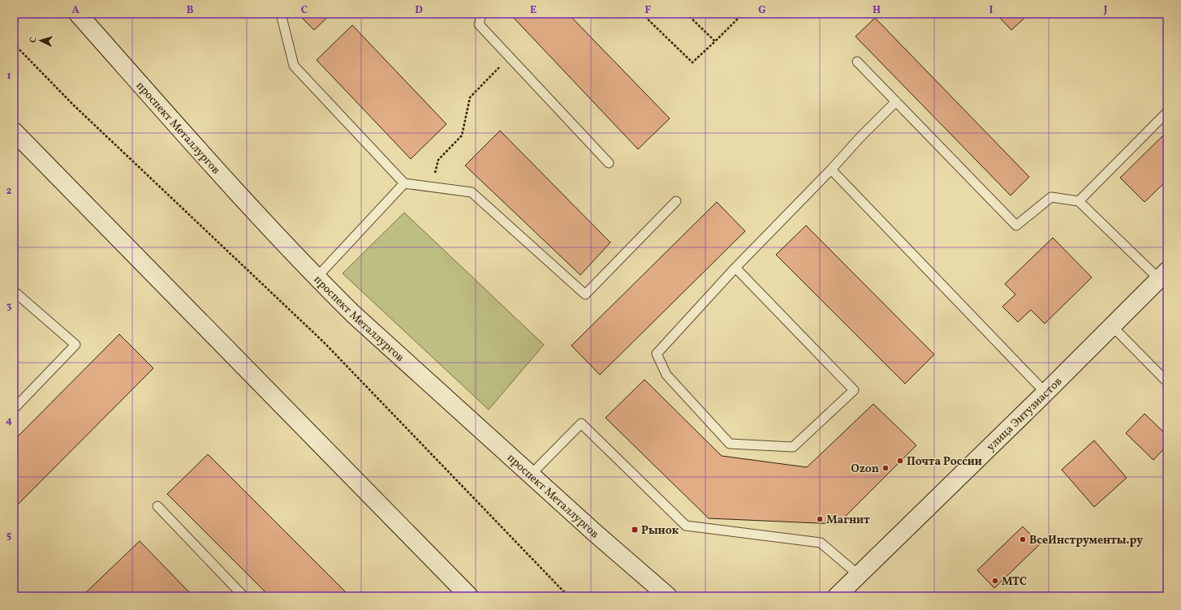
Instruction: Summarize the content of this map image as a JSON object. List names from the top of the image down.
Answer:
{
  "streets": {
    "street": ["проспект Металлургов", "улица Энтузиастов"]
  },
  "places": {
    "other": [
      "Почта России",
      "Ozon",
      "Магнит",
      "ВсеИнструменты.ру",
      "МТС"
    ],
    "transit": ["Рынок"]
  },
  "north": "left",
  "grid": {
    "columns": [
      "A",
      "B",
      "C",
      "D",
      "E",
      "F",
      "G",
      "H",
      "I",
      "J"
    ],
    "rows": [
      "1",
      "2",
      "3",
      "4",
      "5"
    ]
  }
}
